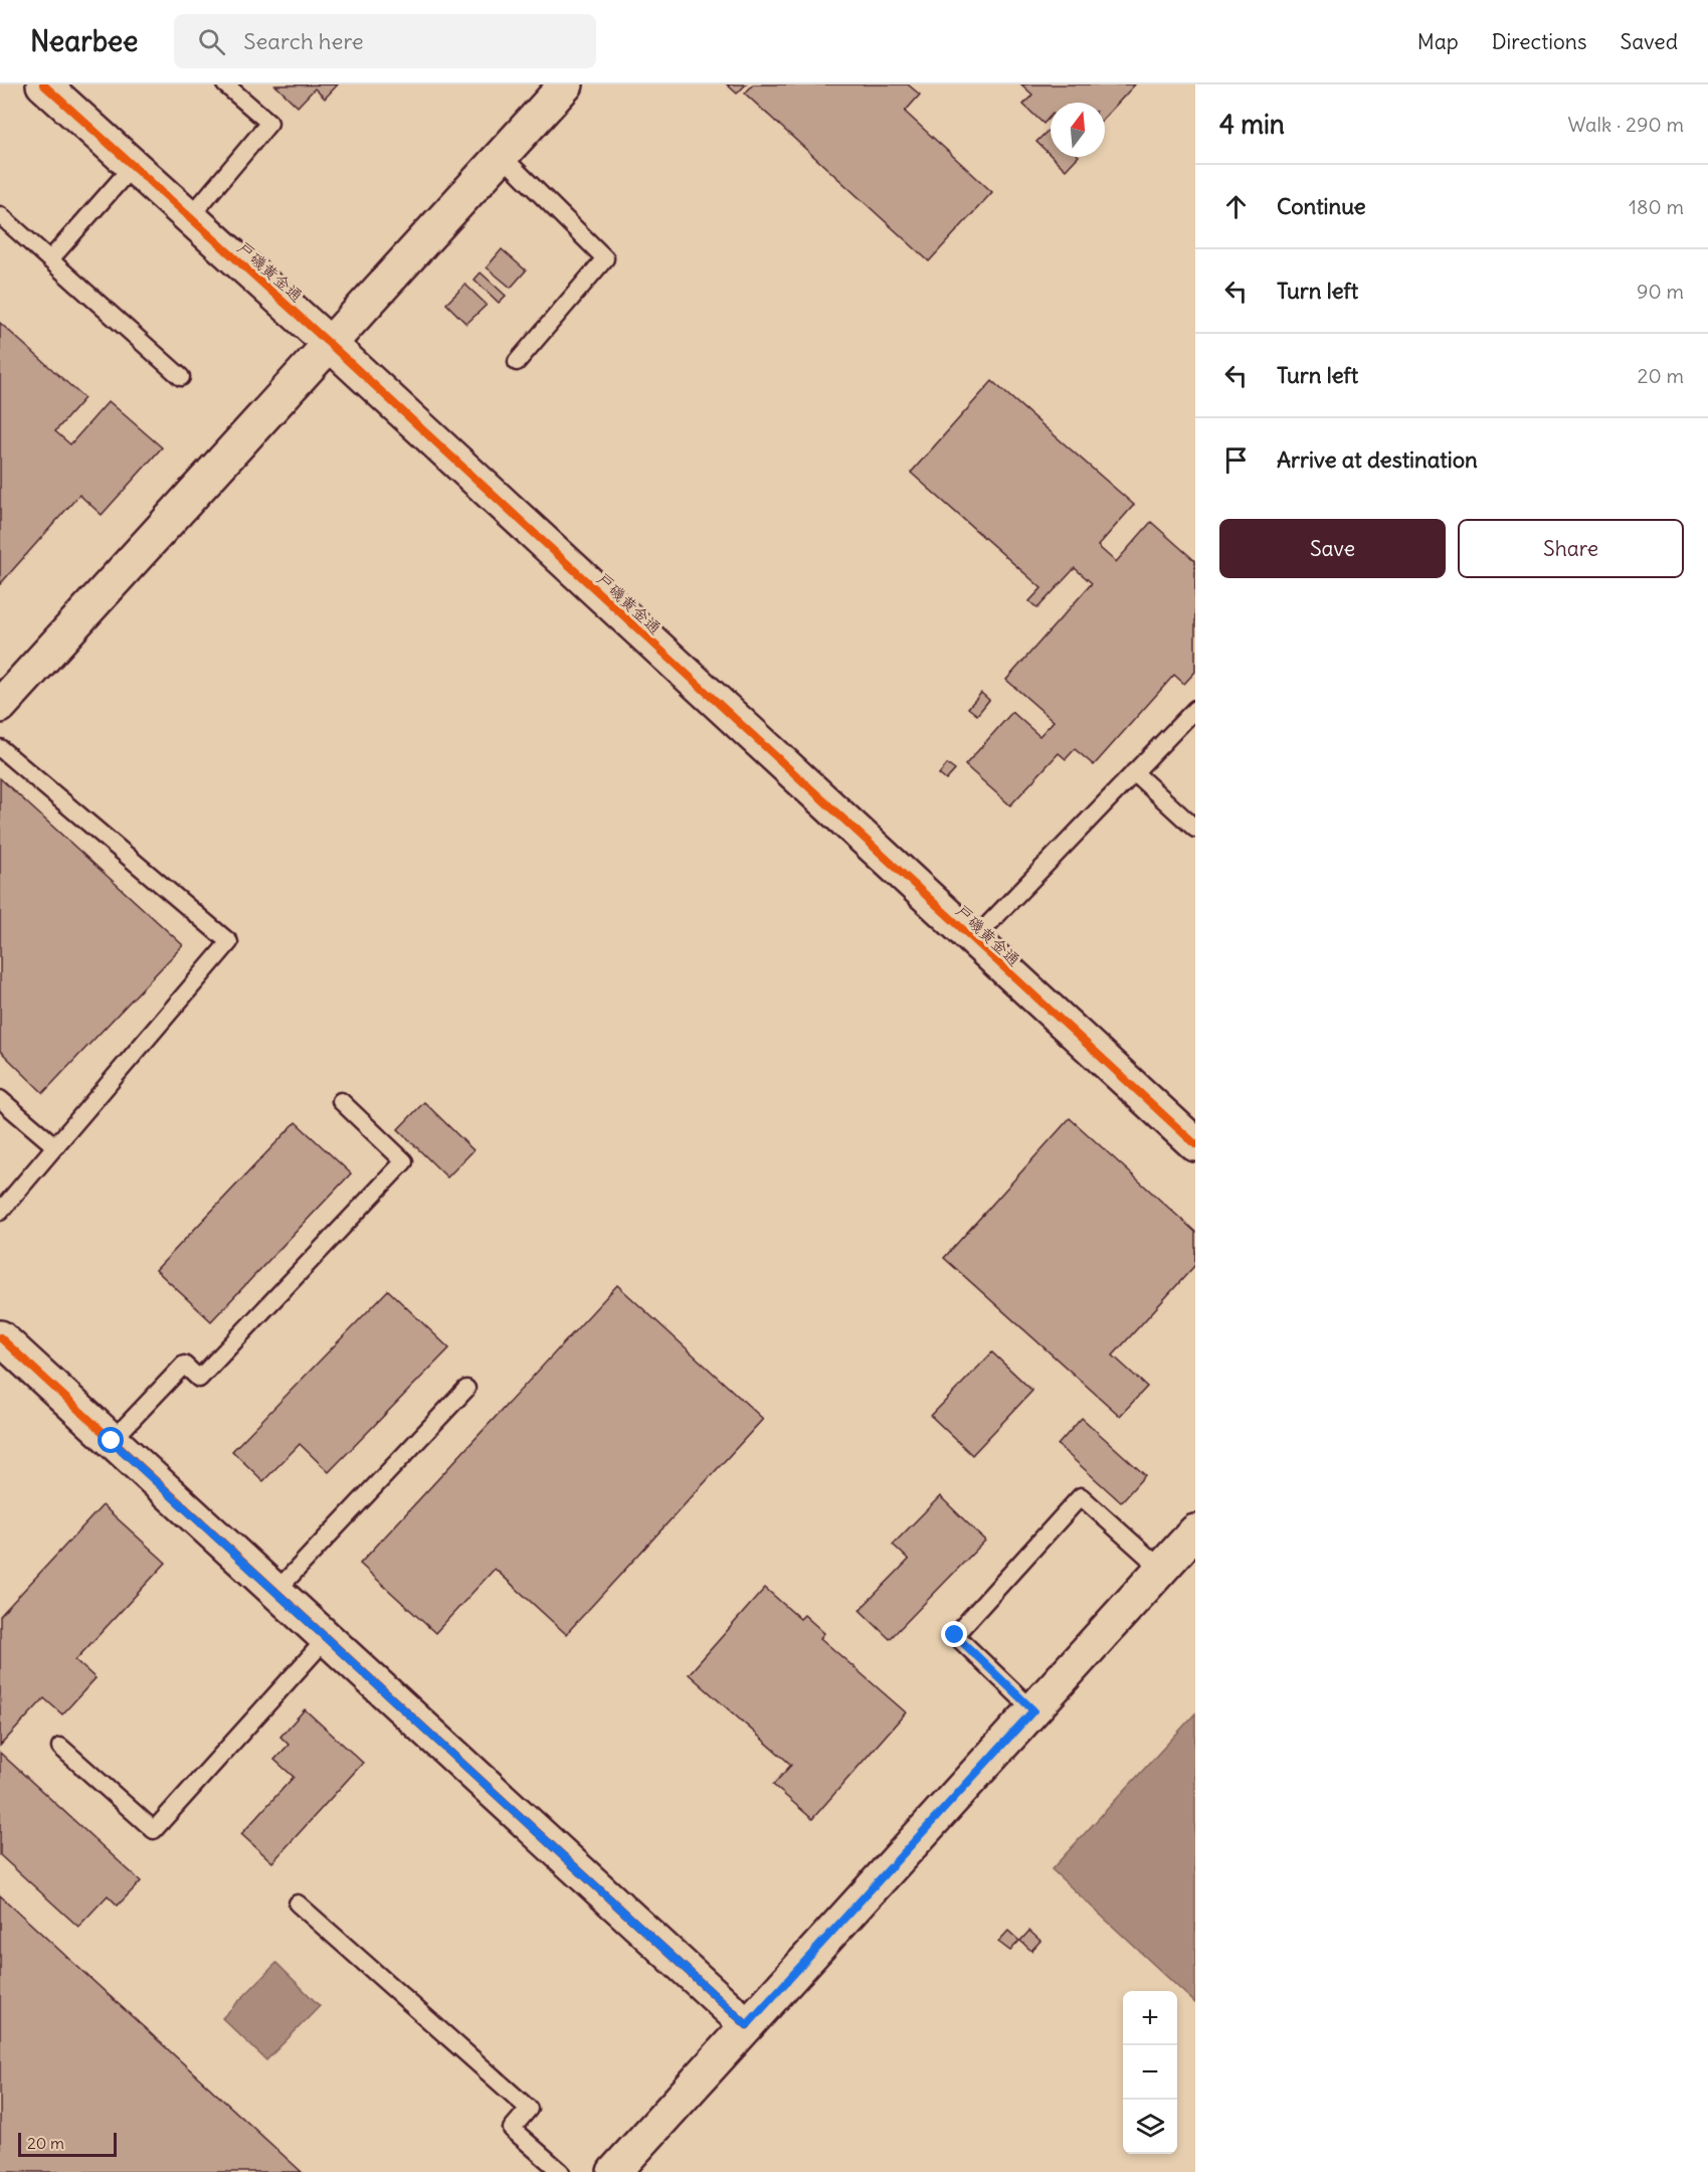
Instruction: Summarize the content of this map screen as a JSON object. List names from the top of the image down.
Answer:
{
  "streets": {
    "street": ["戸磯黄金通"]
  },
  "scale_bar": "20 m",
  "north": "top",
  "page": {
    "header": "Nearbee",
    "search": "Search here",
    "nav": ["Map", "Directions", "Saved"],
    "heading": ["4 min", "Walk · 290 m"],
    "list": [
      ["Continue", "180 m"],
      ["Turn left", "90 m"],
      ["Turn left", "20 m"],
      "Arrive at destination"
    ],
    "buttons": ["Save", "Share"],
    "map_buttons": ["+", "−"],
    "scale": "20 m"
  }
}
